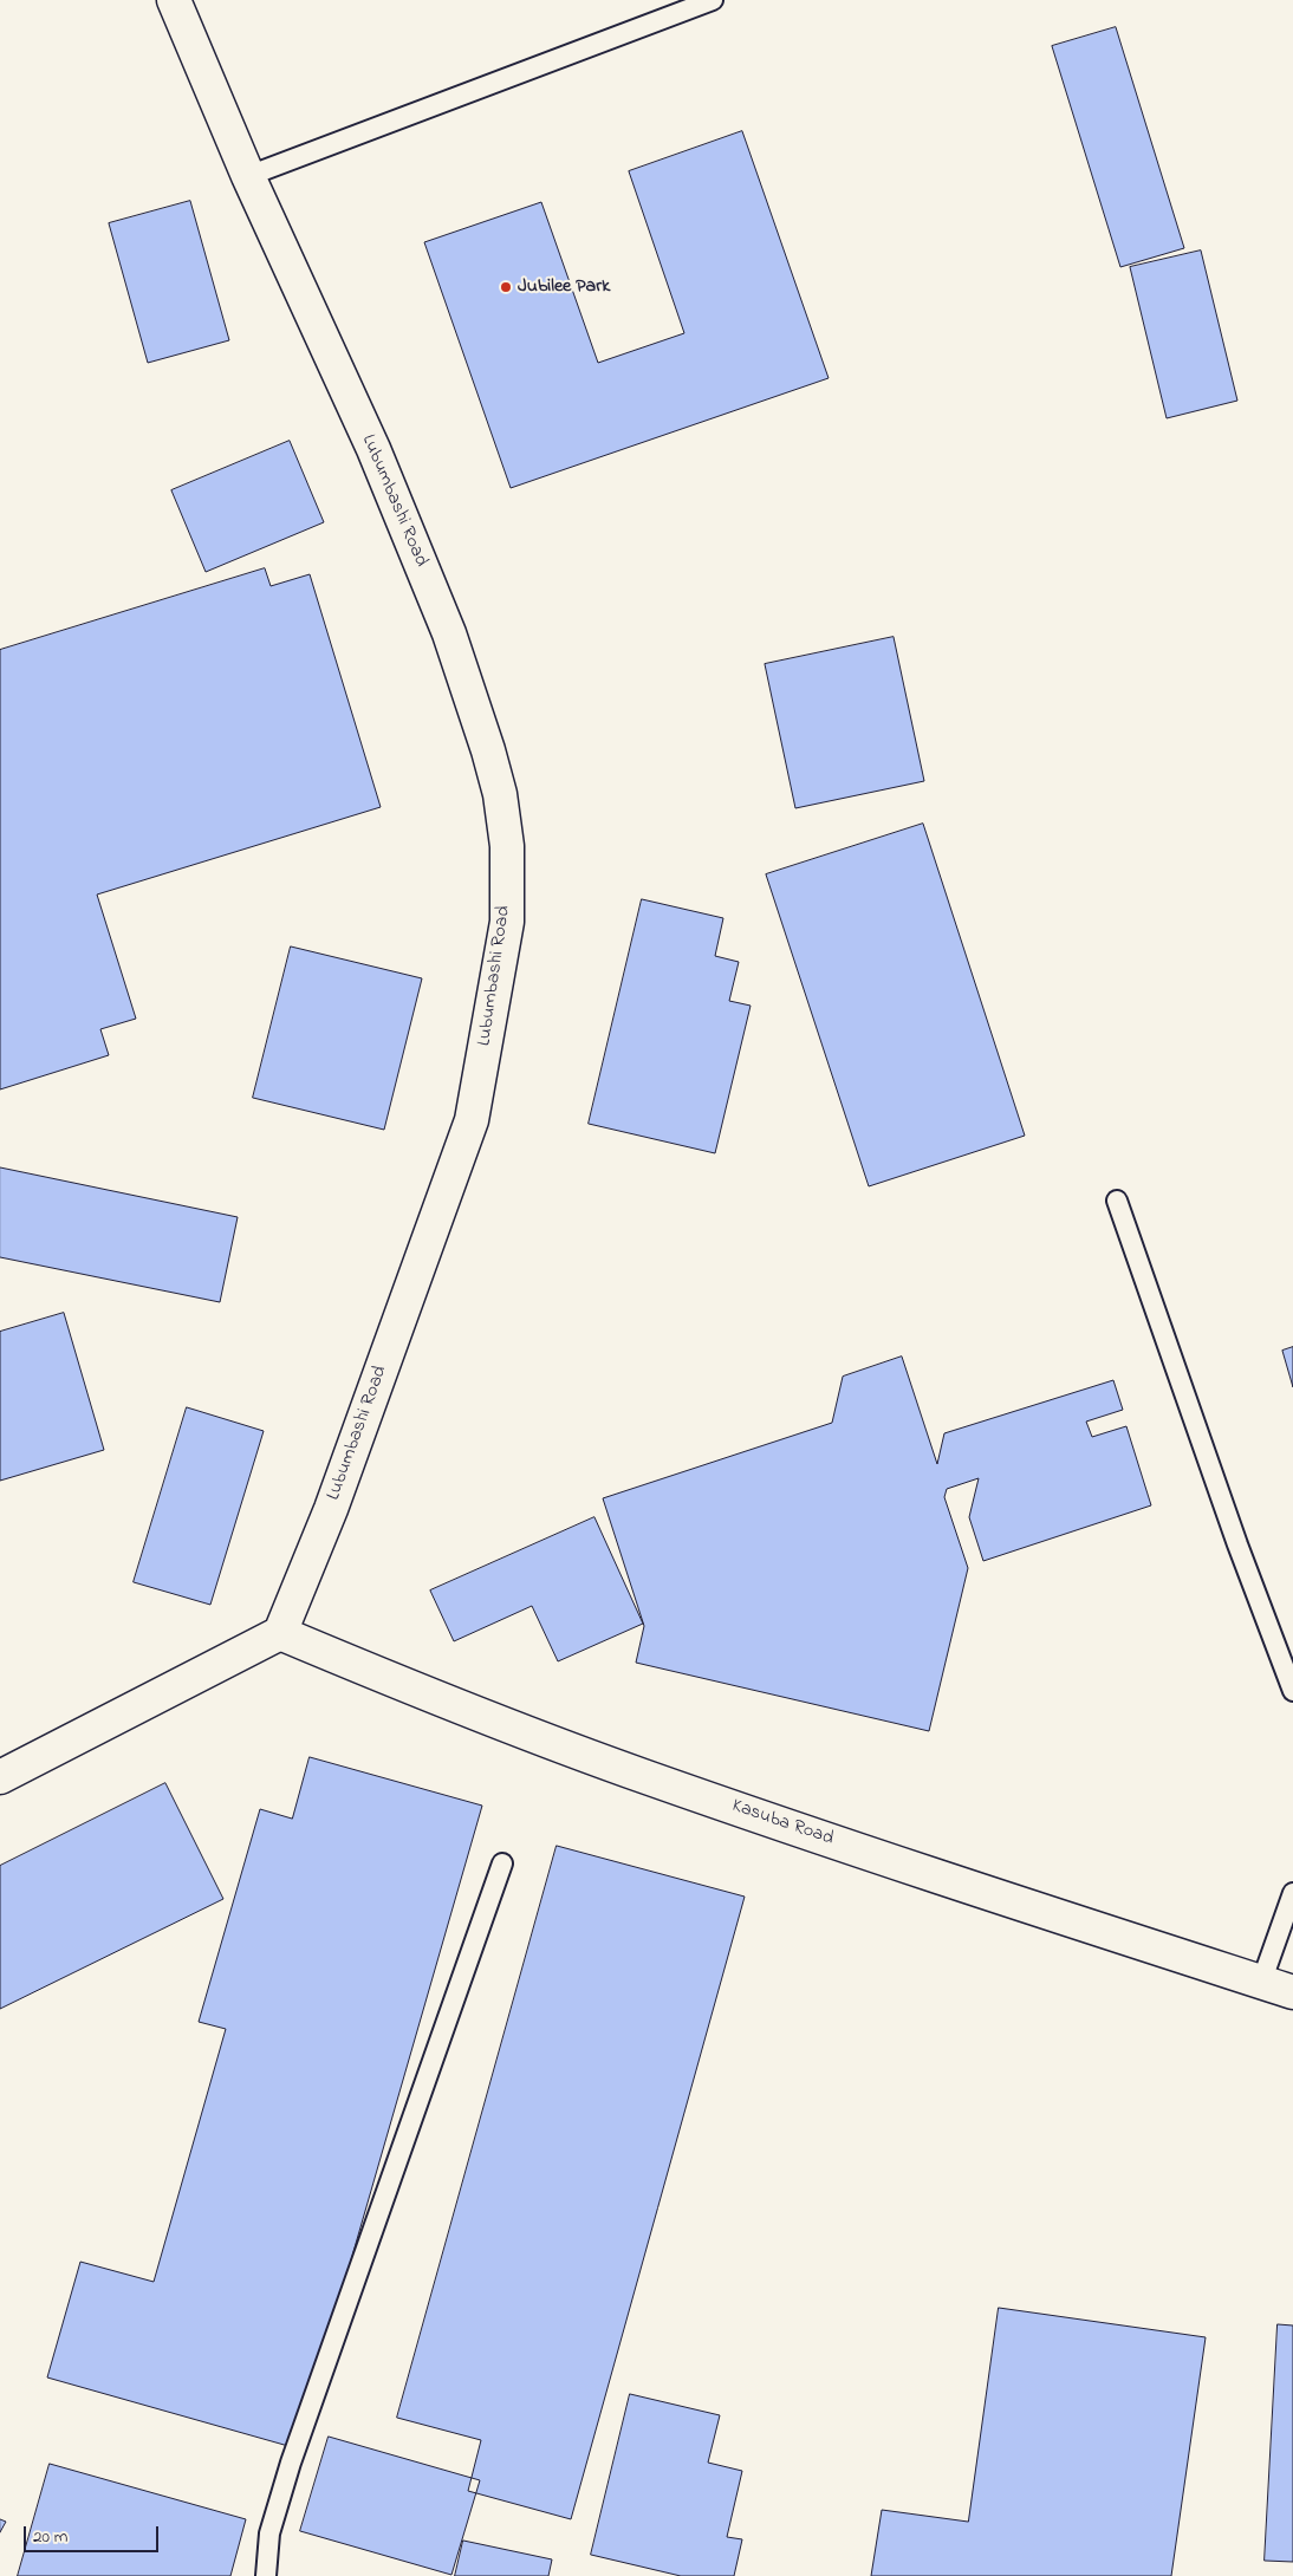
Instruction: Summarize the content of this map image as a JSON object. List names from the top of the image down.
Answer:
{
  "streets": {
    "street": ["Lubumbashi Road", "Kasuba Road"]
  },
  "crossings": [
    ["Lubumbashi Road", "Kasuba Road"]
  ],
  "places": ["Jubilee Park"],
  "scale_bar": "20 m"
}
